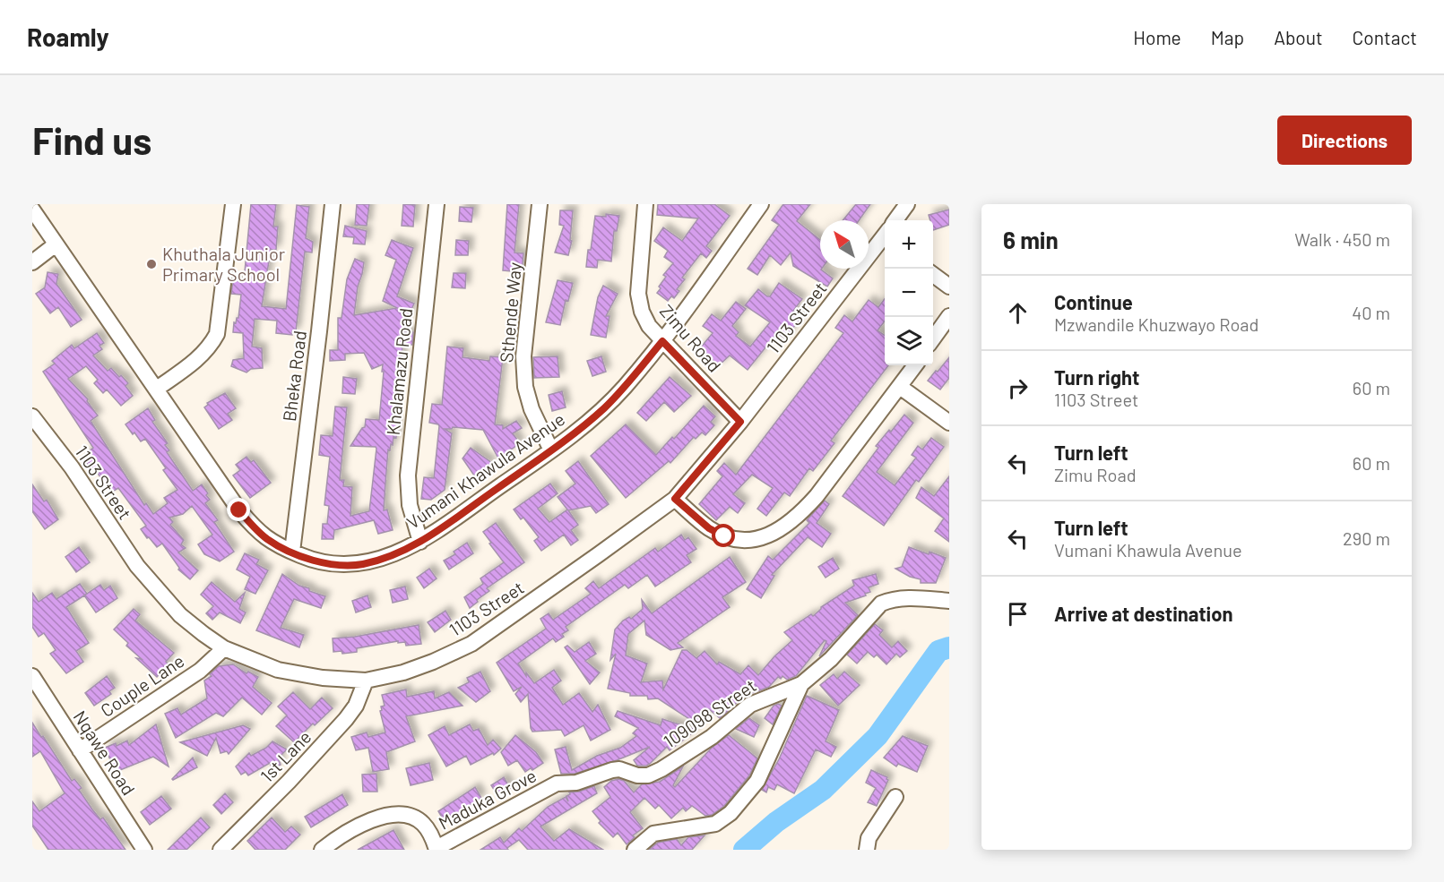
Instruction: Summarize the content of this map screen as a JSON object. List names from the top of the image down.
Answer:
{
  "streets": {
    "street": [
      "Sthende Way",
      "1103 Street",
      "Zimu Road",
      "Khalamazu Road",
      "Bheka Road",
      "Vumani Khawula Avenue",
      "Couple Lane",
      "109098 Street",
      "Nqawe Road",
      "1st Lane",
      "Maduka Grove"
    ]
  },
  "crossings": [
    ["Sthende Way", "Vumani Khawula Avenue"],
    ["1103 Street", "Zimu Road"],
    ["1103 Street", "Couple Lane"],
    ["1103 Street", "1st Lane"],
    ["Zimu Road", "Vumani Khawula Avenue"],
    ["Khalamazu Road", "Vumani Khawula Avenue"],
    ["Bheka Road", "Vumani Khawula Avenue"],
    ["Couple Lane", "Nqawe Road"],
    ["109098 Street", "Maduka Grove"]
  ],
  "places": ["Khuthala Junior Primary School"],
  "north": "top left",
  "page": {
    "header": "Roamly",
    "nav": [
      "Home",
      "Map",
      "About",
      "Contact"
    ],
    "buttons": "Directions",
    "title": "Find us",
    "heading": ["6 min", "Walk · 450 m"],
    "map_buttons": ["+", "−"],
    "list": [
      ["Continue", "Mzwandile Khuzwayo Road", "40 m"],
      ["Turn right", "1103 Street", "60 m"],
      ["Turn left", "Zimu Road", "60 m"],
      ["Turn left", "Vumani Khawula Avenue", "290 m"],
      "Arrive at destination"
    ]
  }
}
